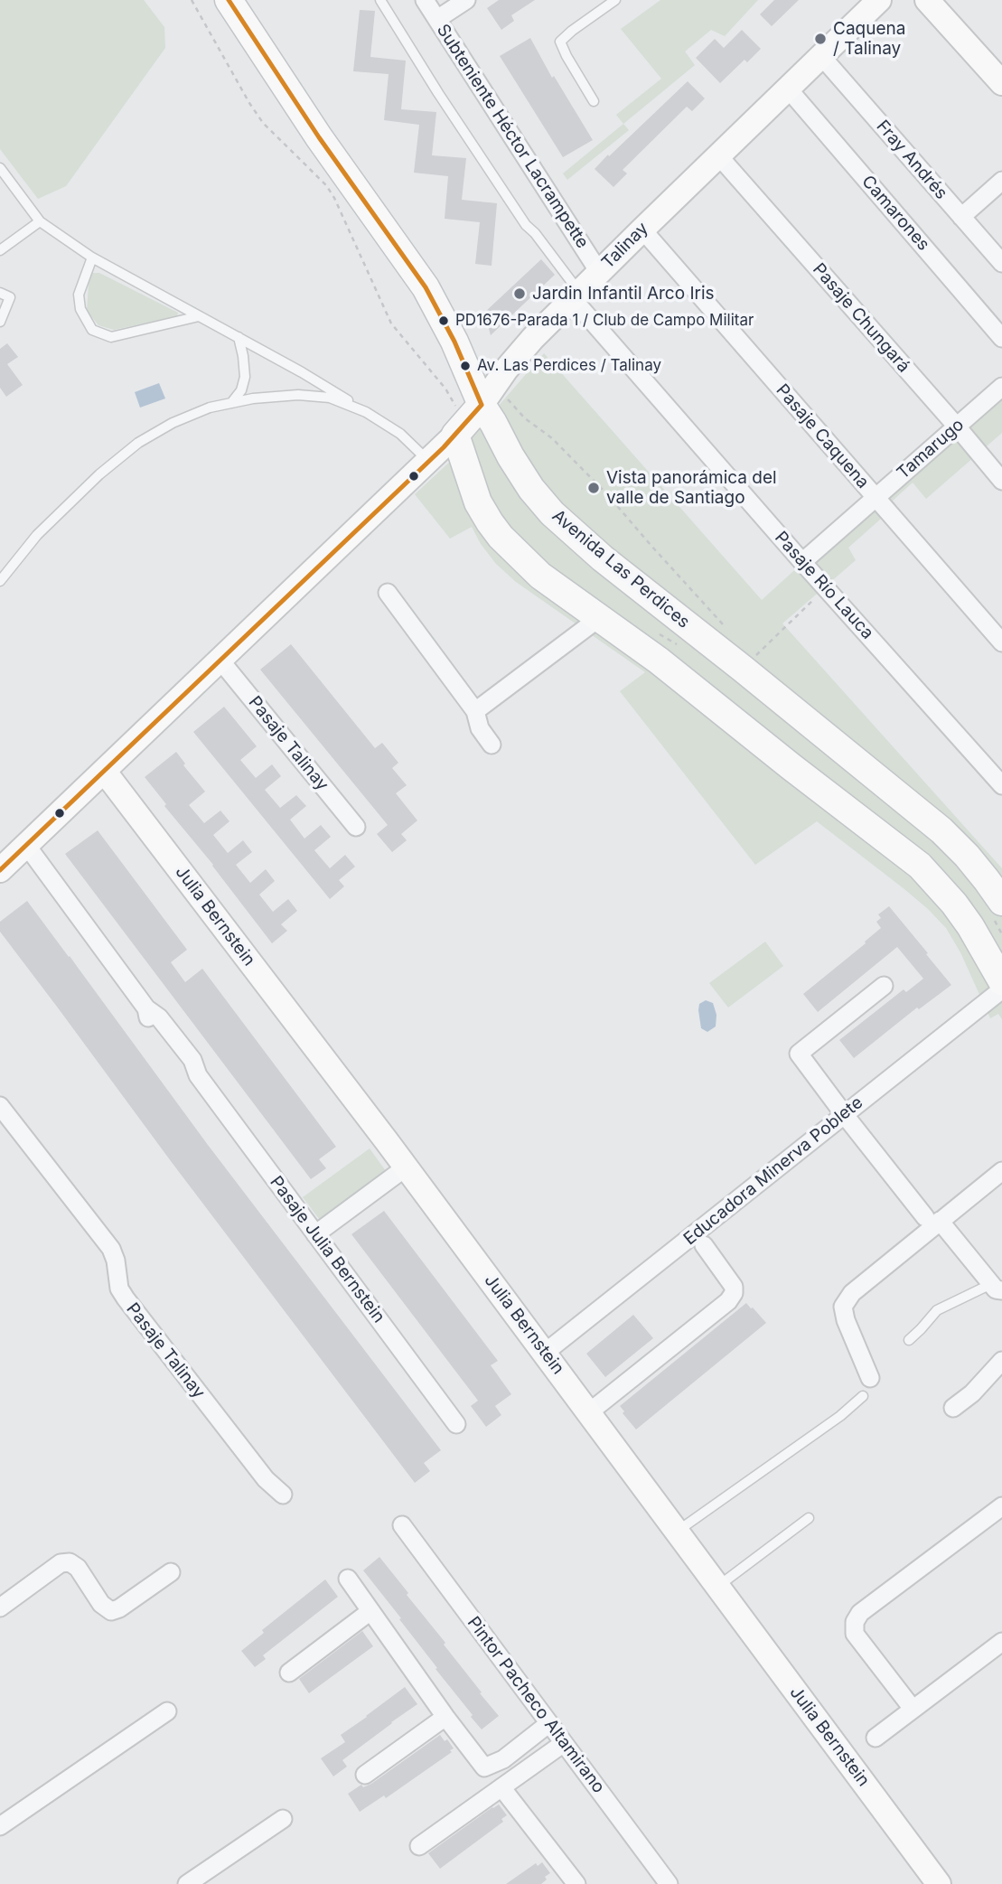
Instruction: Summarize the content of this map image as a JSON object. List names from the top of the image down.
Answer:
{
  "streets": {
    "main road": ["Talinay", "Avenida Las Perdices"],
    "street": [
      "Subteniente Héctor Lacrampette",
      "Fray Andrés",
      "Camarones",
      "Pasaje Chungará",
      "Pasaje Caquena",
      "Tamarugo",
      "Pasaje Río Lauca",
      "Pasaje Talinay",
      "Julia Bernstein",
      "Educadora Minerva Poblete",
      "Pasaje Julia Bernstein",
      "Pintor Pacheco Altamirano"
    ]
  },
  "crossings": [
    ["Subteniente Héctor Lacrampette", "Talinay"],
    ["Fray Andrés", "Talinay"],
    ["Camarones", "Talinay"],
    ["Talinay", "Pasaje Chungará"],
    ["Talinay", "Pasaje Caquena"],
    ["Talinay", "Avenida Las Perdices"],
    ["Talinay", "Pasaje Río Lauca"],
    ["Talinay", "Pasaje Talinay"],
    ["Talinay", "Julia Bernstein"],
    ["Talinay", "Pasaje Julia Bernstein"],
    ["Pasaje Chungará", "Tamarugo"],
    ["Pasaje Caquena", "Tamarugo"],
    ["Tamarugo", "Pasaje Río Lauca"],
    ["Julia Bernstein", "Educadora Minerva Poblete"]
  ],
  "places": [
    "Caquena / Talinay",
    "Jardin Infantil Arco Iris",
    "PD1676-Parada 1 / Club de Campo Militar",
    "Av. Las Perdices / Talinay",
    "Vista panorámica del valle de Santiago"
  ]
}
